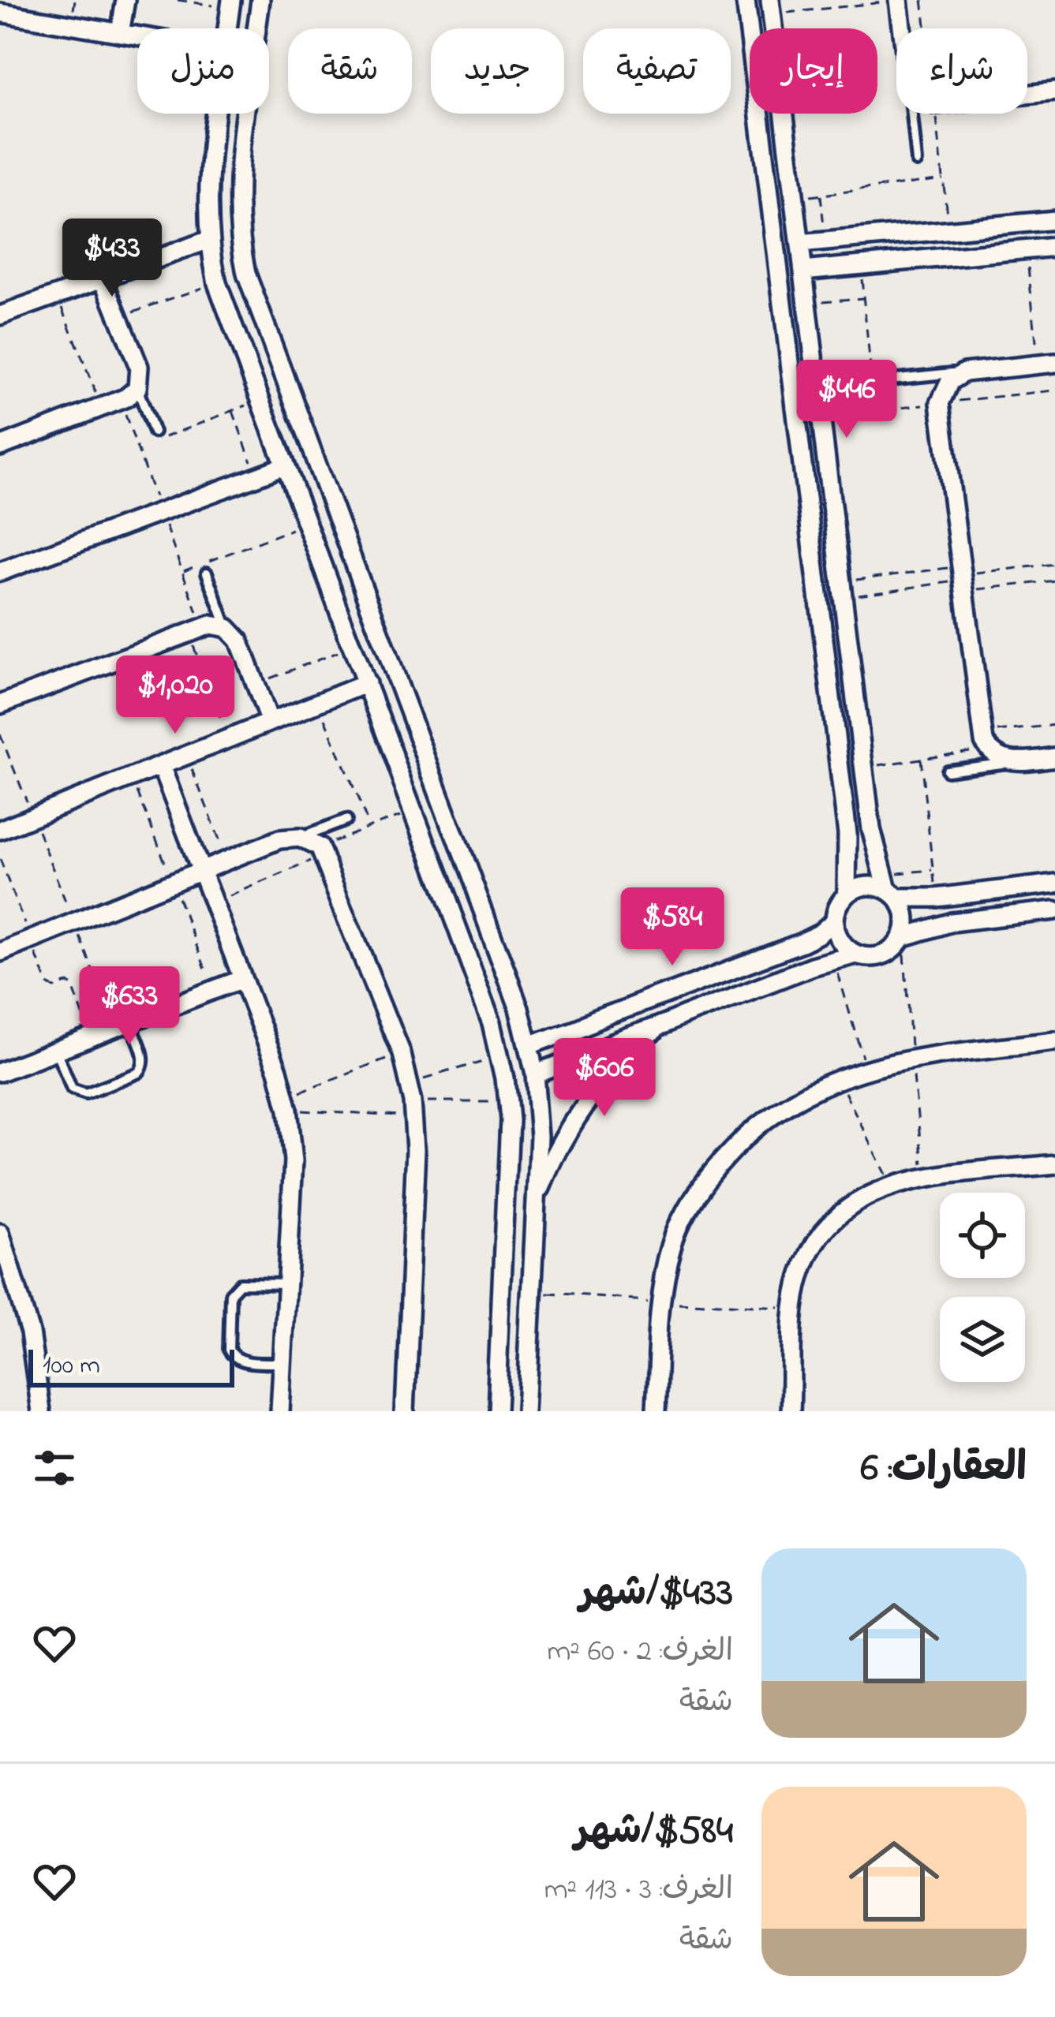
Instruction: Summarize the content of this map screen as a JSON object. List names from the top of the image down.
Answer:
{
  "scale_bar": "100 m",
  "page": {
    "chip": [
      "شراء",
      "إيجار",
      "تصفية",
      "جديد",
      "شقة",
      "منزل"
    ],
    "price": [
      "$433",
      "$446",
      "$1,020",
      "$584",
      "$633",
      "$606"
    ],
    "scale": "100 m",
    "heading": "العقارات: 6",
    "list": [
      {
        "name": "$433/شهر",
        "note": "الغرف: 2 · 60 m² · شقة"
      },
      {
        "name": "$584/شهر",
        "note": "الغرف: 3 · 113 m² · شقة"
      }
    ]
  }
}
